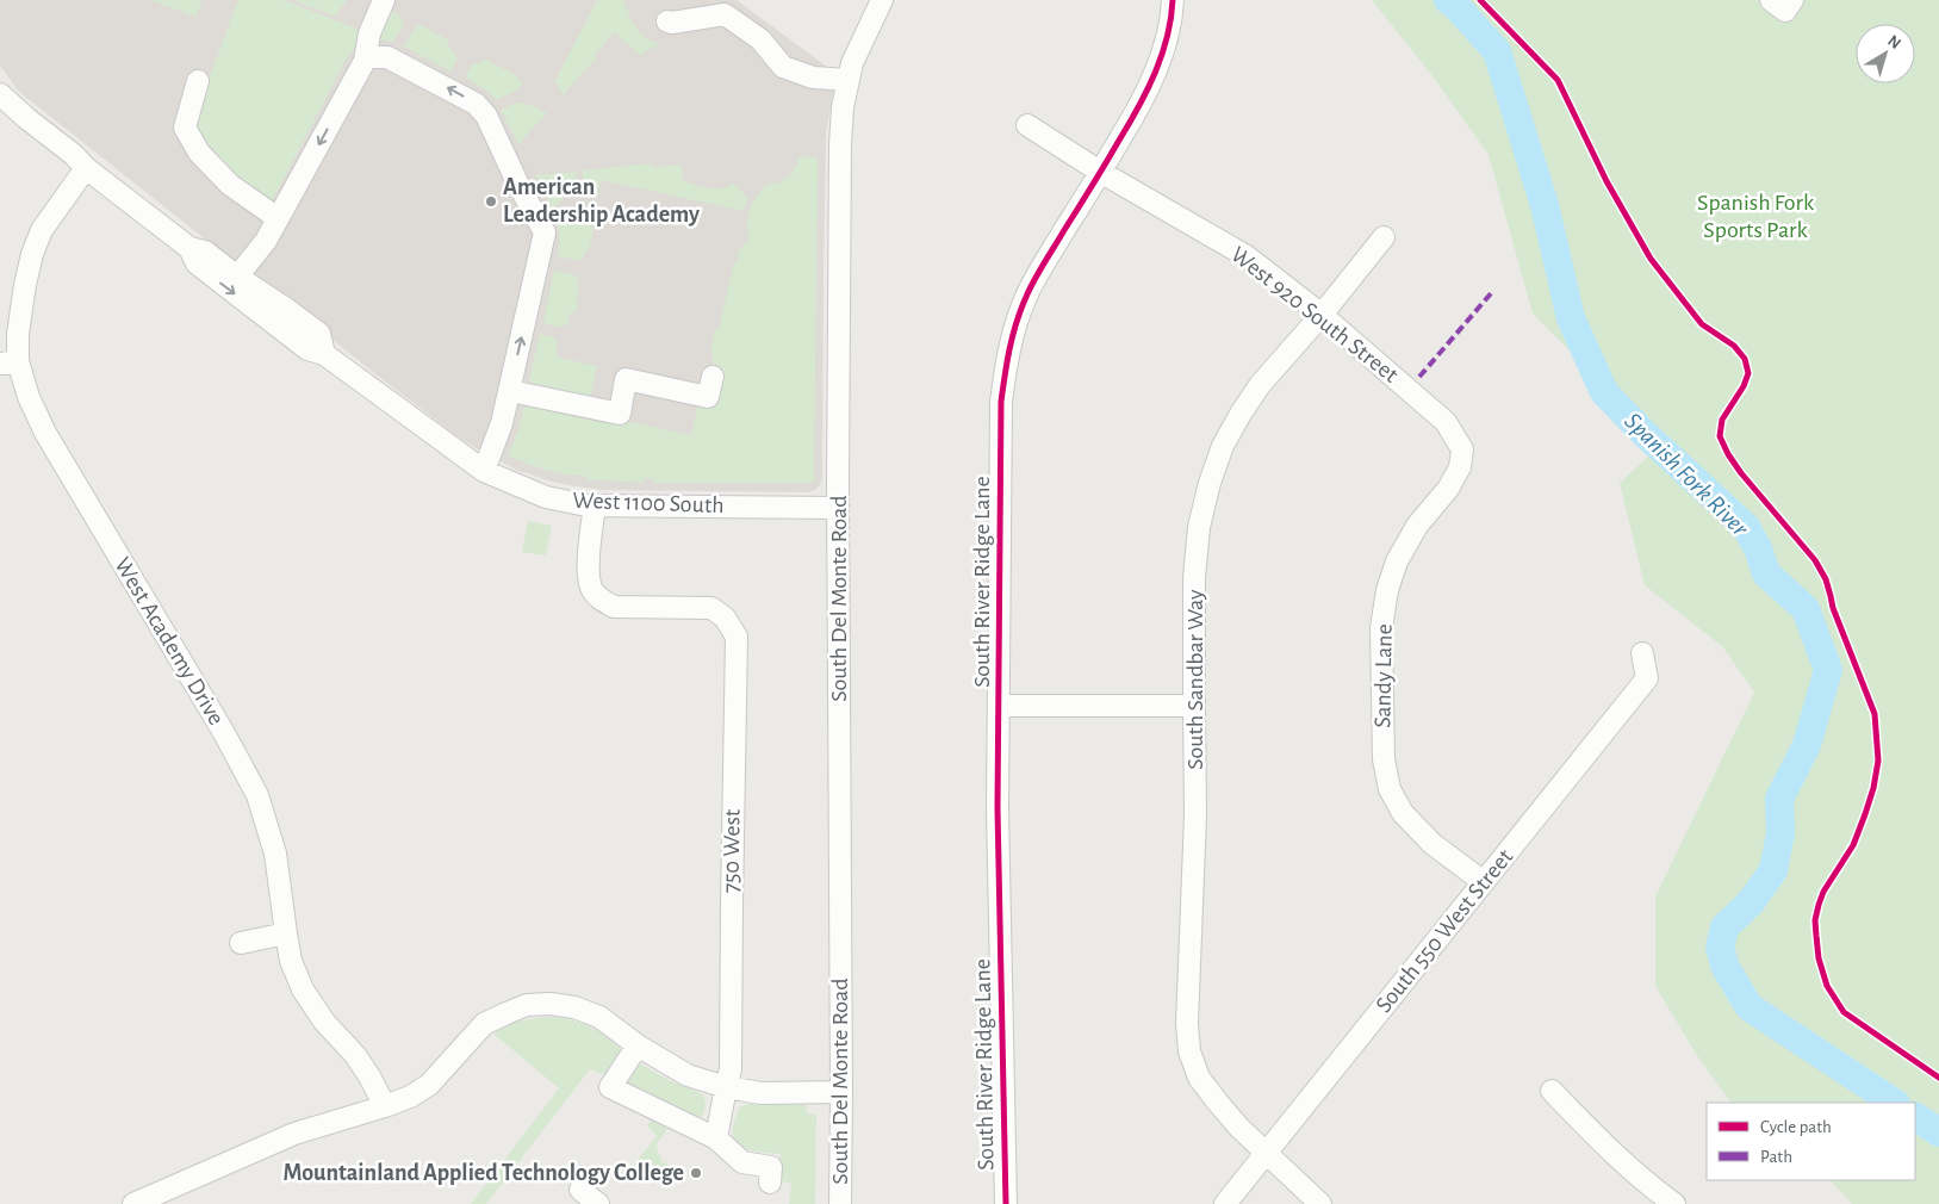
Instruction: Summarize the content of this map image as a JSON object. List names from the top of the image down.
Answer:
{
  "streets": {
    "street": [
      "West 920 South Street",
      "West 1100 South",
      "South River Ridge Lane",
      "South Del Monte Road",
      "West Academy Drive",
      "Sandy Lane",
      "South Sandbar Way",
      "750 West",
      "South 550 West Street"
    ]
  },
  "crossings": [
    ["West 920 South Street", "South River Ridge Lane"],
    ["West 920 South Street", "Sandy Lane"],
    ["West 920 South Street", "South Sandbar Way"],
    ["West 1100 South", "South Del Monte Road"],
    ["West 1100 South", "West Academy Drive"],
    ["West 1100 South", "750 West"],
    ["Sandy Lane", "South 550 West Street"],
    ["South Sandbar Way", "South 550 West Street"]
  ],
  "water": ["Spanish Fork River"],
  "parks": ["Spanish Fork Sports Park"],
  "places": ["American Leadership Academy", "Mountainland Applied Technology College"],
  "legend": ["Cycle path", "Path"],
  "north": "top right"
}
